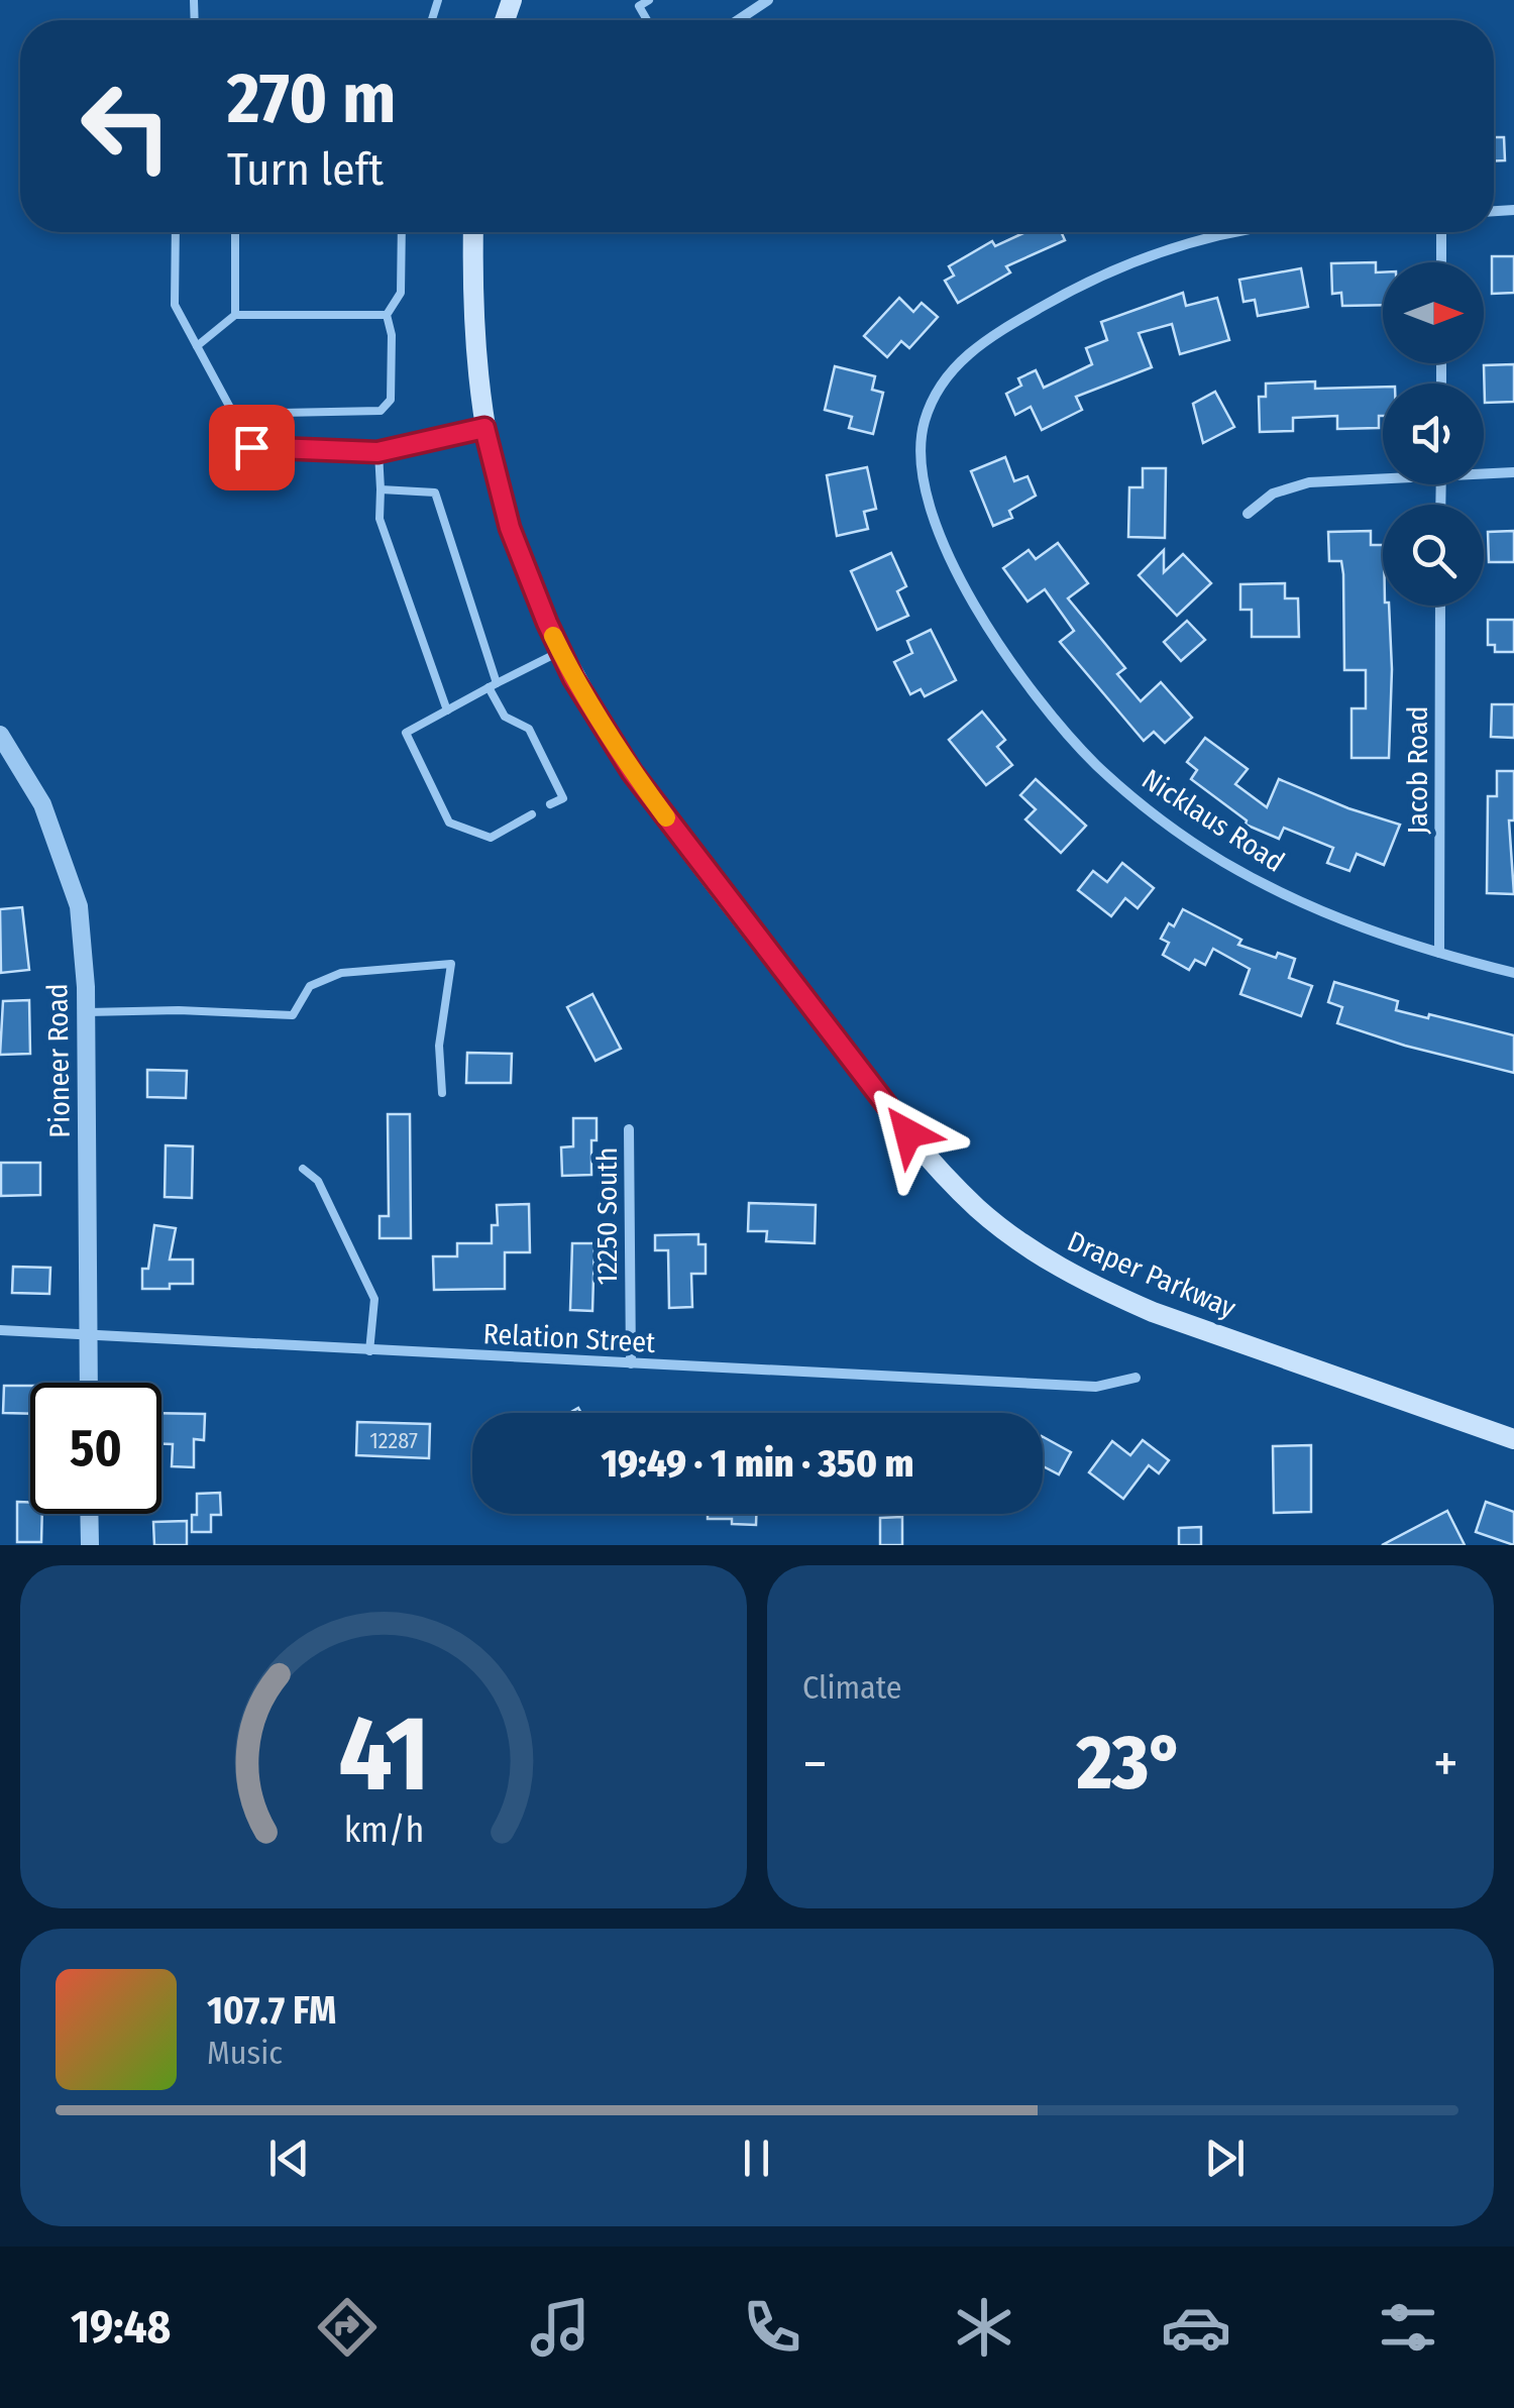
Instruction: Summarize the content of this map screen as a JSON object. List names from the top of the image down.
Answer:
{
  "streets": {
    "main road": ["Draper Parkway"],
    "street": [
      "Jacob Road",
      "Nicklaus Road",
      "Pioneer Road",
      "12250 South",
      "Relation Street"
    ]
  },
  "crossings": [
    ["Jacob Road", "Nicklaus Road"],
    ["Pioneer Road", "Relation Street"],
    ["12250 South", "Relation Street"]
  ],
  "house_numbers": ["12287"],
  "north": "right",
  "page": {
    "turn": ["270 m", "Turn left"],
    "limit": "50",
    "trip": "19:49 · 1 min · 350 m",
    "tile": "Climate",
    "heat": ["−", "23°", "+"],
    "song": ["107.7 FM", "Music"],
    "tabs": "19:48",
    "gauge": ["41", "km/h"]
  }
}
